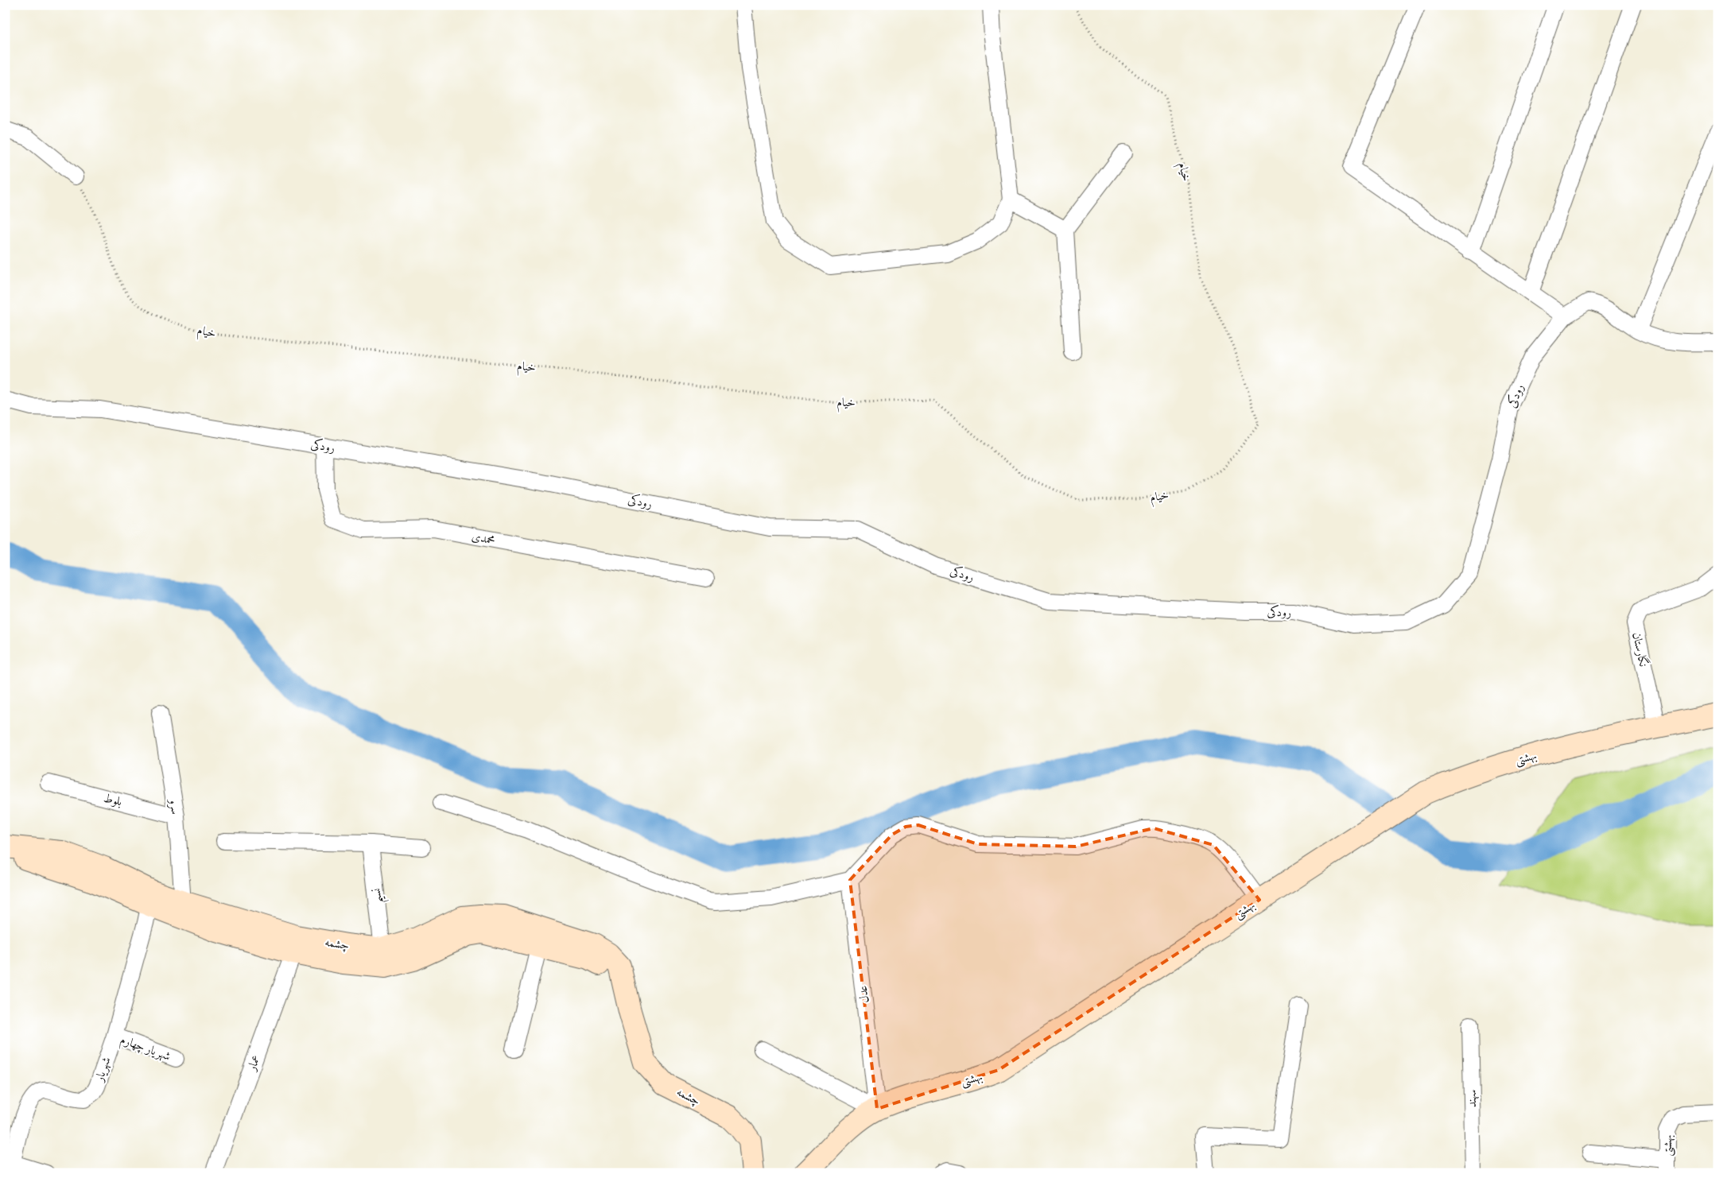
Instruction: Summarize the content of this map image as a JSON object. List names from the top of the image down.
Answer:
{
  "streets": {
    "street": [
      "رودکی",
      "محمدی",
      "نگارستان",
      "بهشتی",
      "بلوط",
      "سرو",
      "نسیم",
      "چشمه",
      "عدل",
      "شهریار چهارم",
      "عمار",
      "شهریار",
      "سهند"
    ],
    "path": ["خیام"]
  },
  "crossings": [
    ["رودکی", "محمدی"],
    ["نگارستان", "بهشتی"],
    ["بهشتی", "عدل"],
    ["بلوط", "سرو"],
    ["سرو", "چشمه"],
    ["نسیم", "چشمه"],
    ["چشمه", "عمار"],
    ["چشمه", "شهریار"],
    ["شهریار چهارم", "شهریار"]
  ]
}
